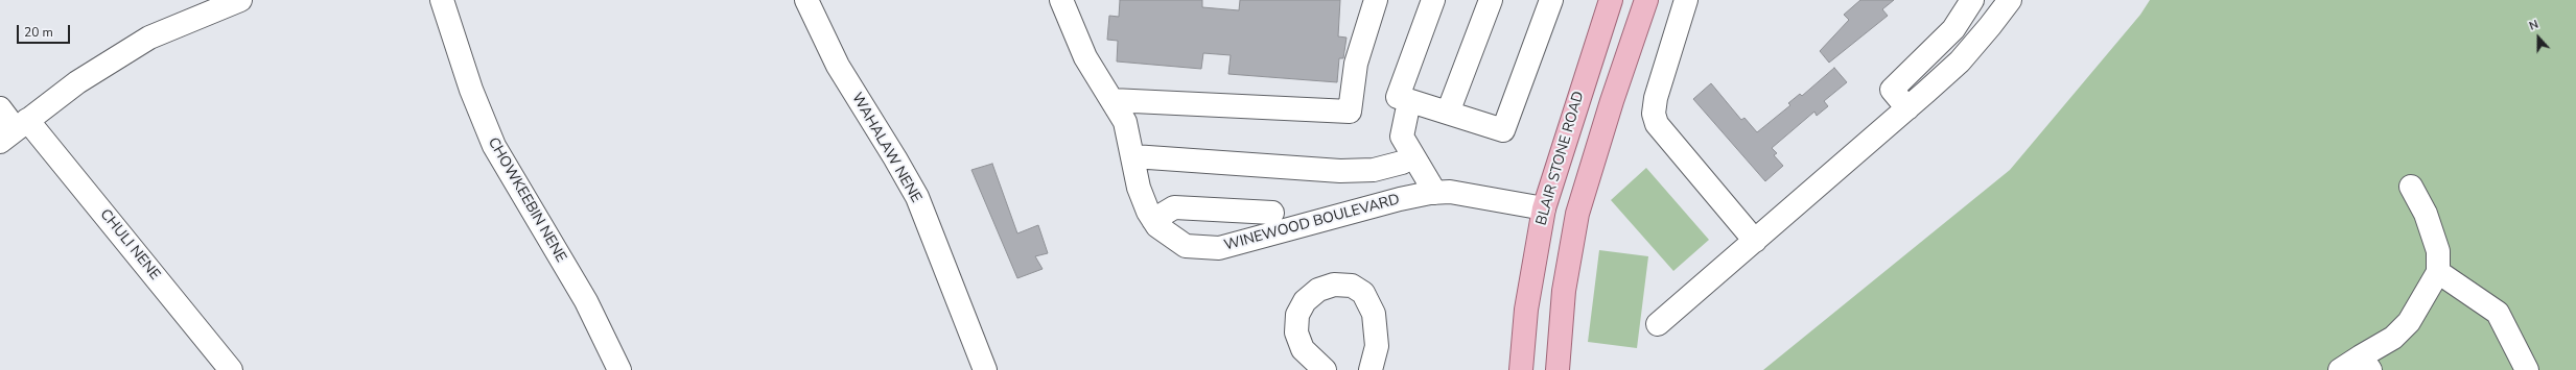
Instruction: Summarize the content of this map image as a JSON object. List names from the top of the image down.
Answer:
{
  "streets": {
    "main road": ["BLAIR STONE ROAD"],
    "street": [
      "WAHALAW NENE",
      "CHOWKEEBIN NENE",
      "WINEWOOD BOULEVARD",
      "CHULI NENE"
    ]
  },
  "crossings": [
    ["BLAIR STONE ROAD", "WINEWOOD BOULEVARD"]
  ],
  "scale_bar": "20 m",
  "north": "top"
}
